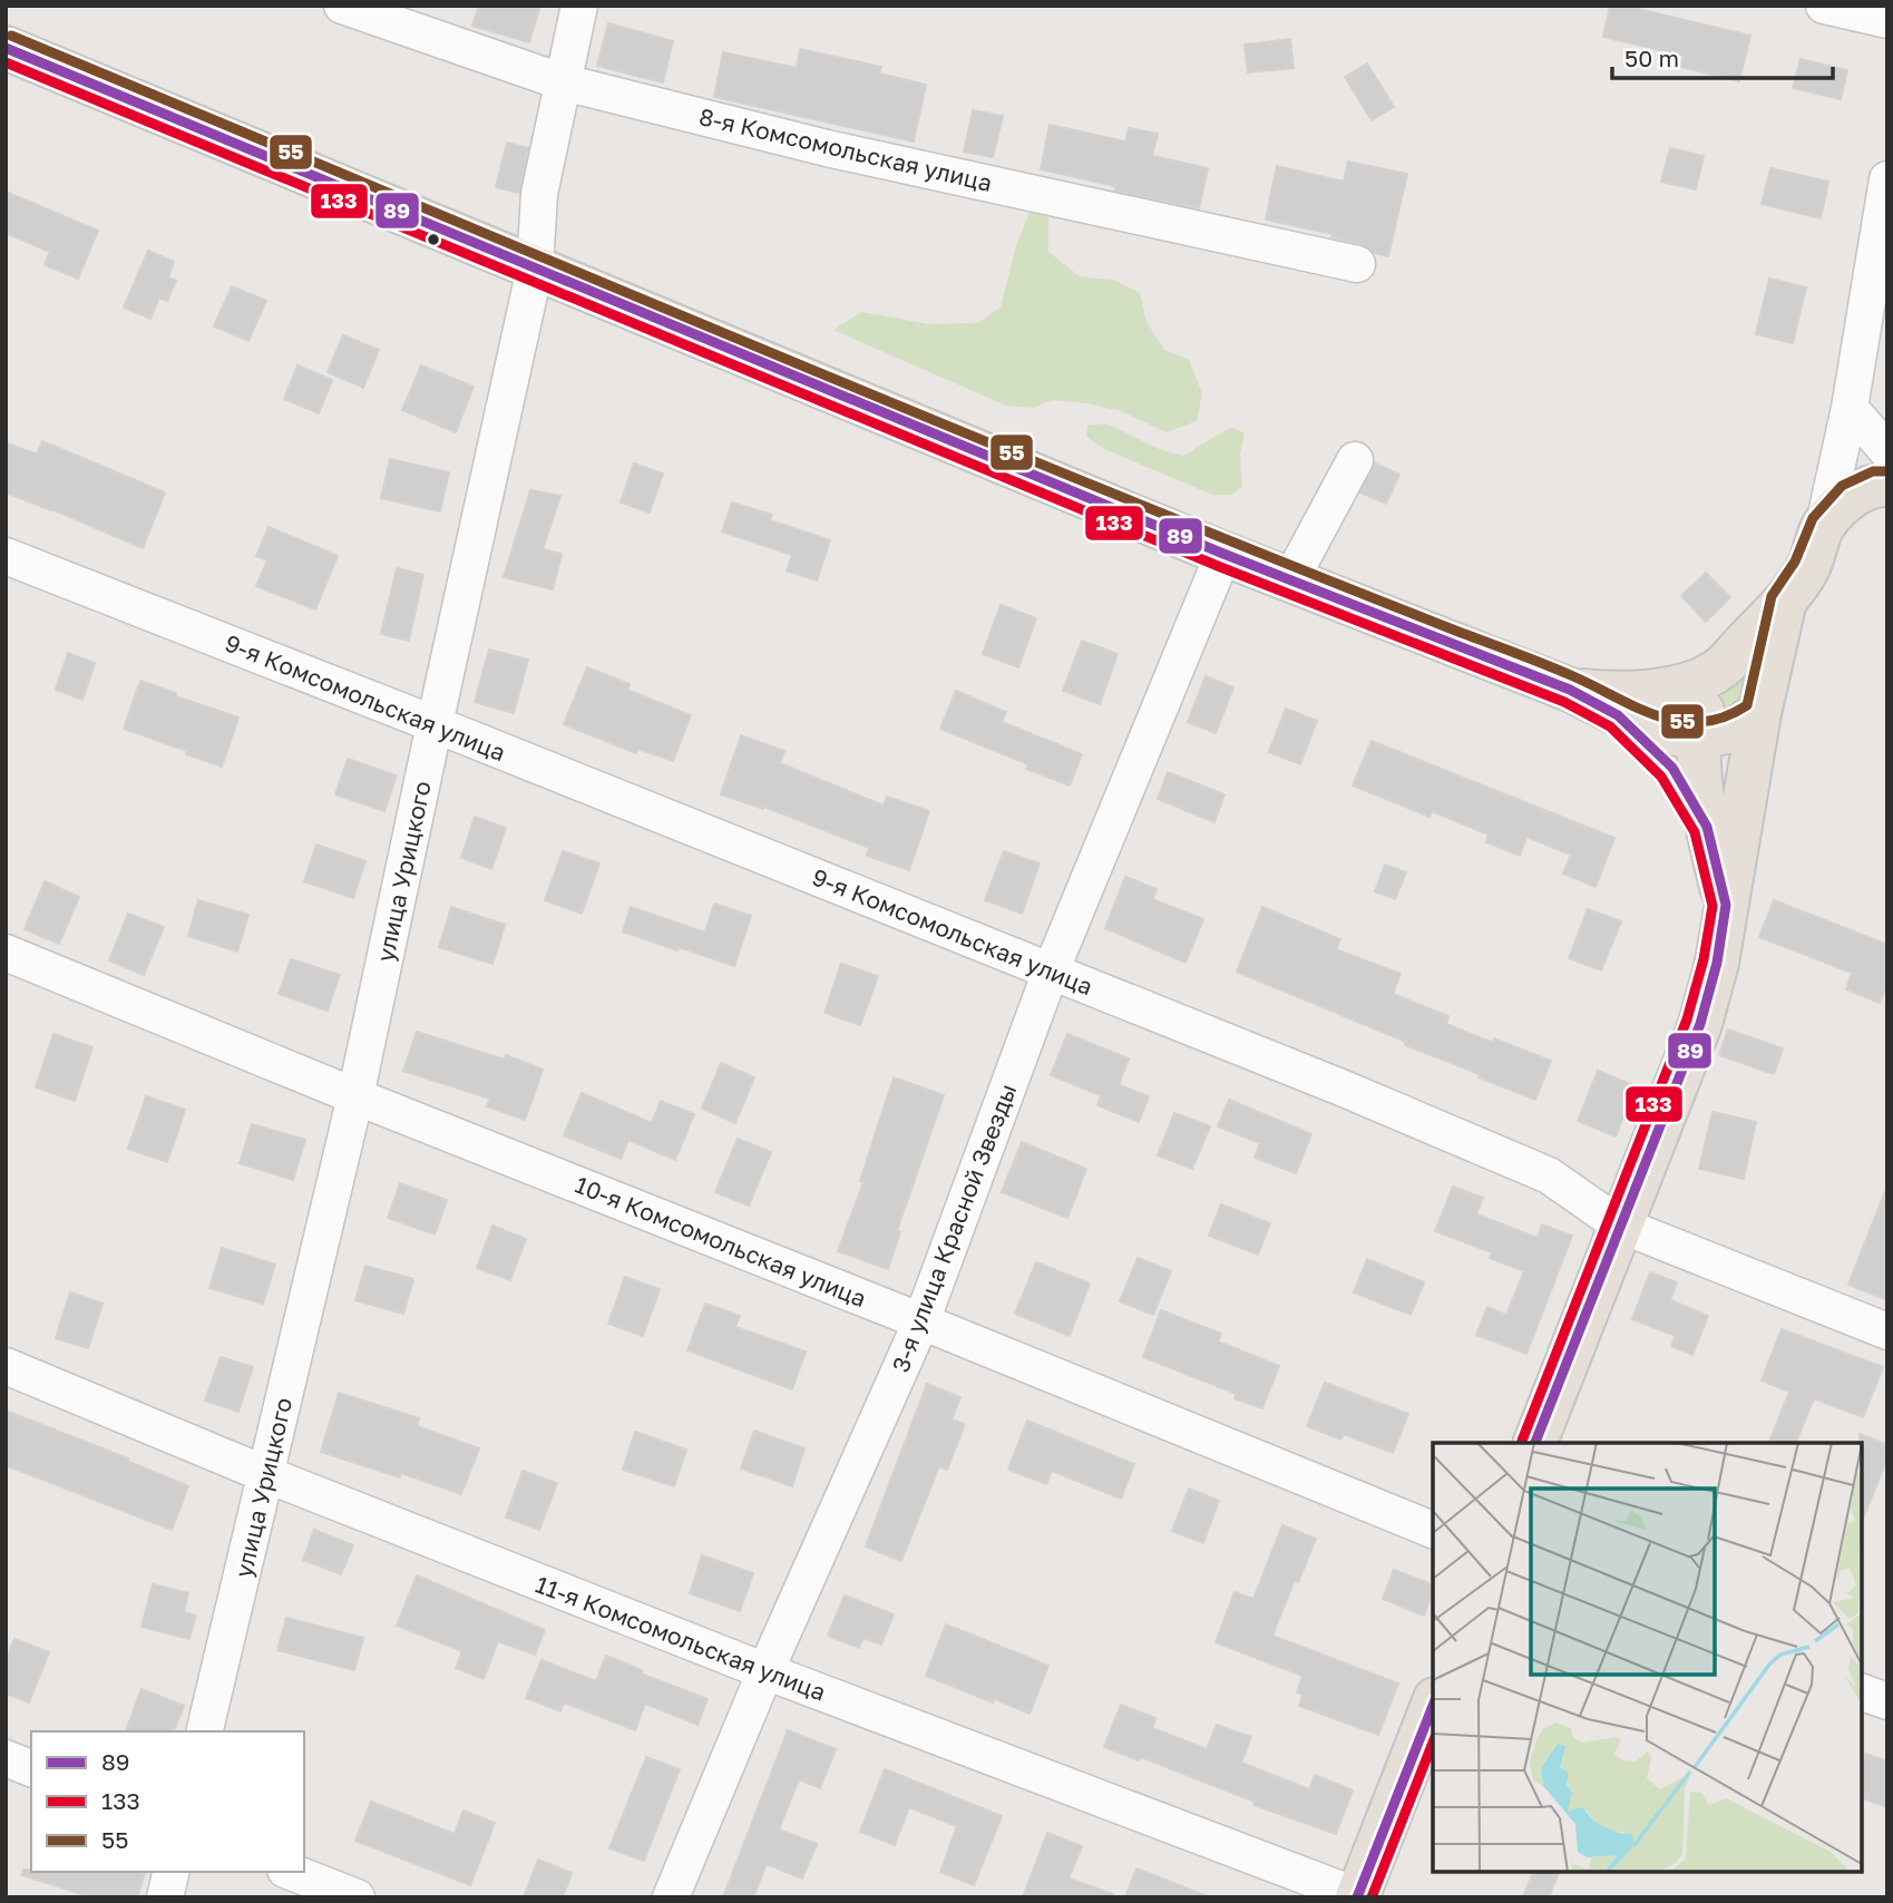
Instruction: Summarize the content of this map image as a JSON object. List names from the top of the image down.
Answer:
{
  "streets": {
    "street": [
      "8-я Комсомольская улица",
      "9-я Комсомольская улица",
      "улица Урицкого",
      "3-я улица Красной Звезды",
      "10-я Комсомольская улица",
      "11-я Комсомольская улица"
    ]
  },
  "crossings": [
    ["8-я Комсомольская улица", "улица Урицкого"],
    ["9-я Комсомольская улица", "улица Урицкого"],
    ["9-я Комсомольская улица", "3-я улица Красной Звезды"],
    ["улица Урицкого", "10-я Комсомольская улица"],
    ["улица Урицкого", "11-я Комсомольская улица"],
    ["3-я улица Красной Звезды", "10-я Комсомольская улица"],
    ["3-я улица Красной Звезды", "11-я Комсомольская улица"]
  ],
  "lines": ["transit line 55", "transit line 89", "transit line 133"],
  "legend": ["89", "133", "55"],
  "scale_bar": "50 m"
}
